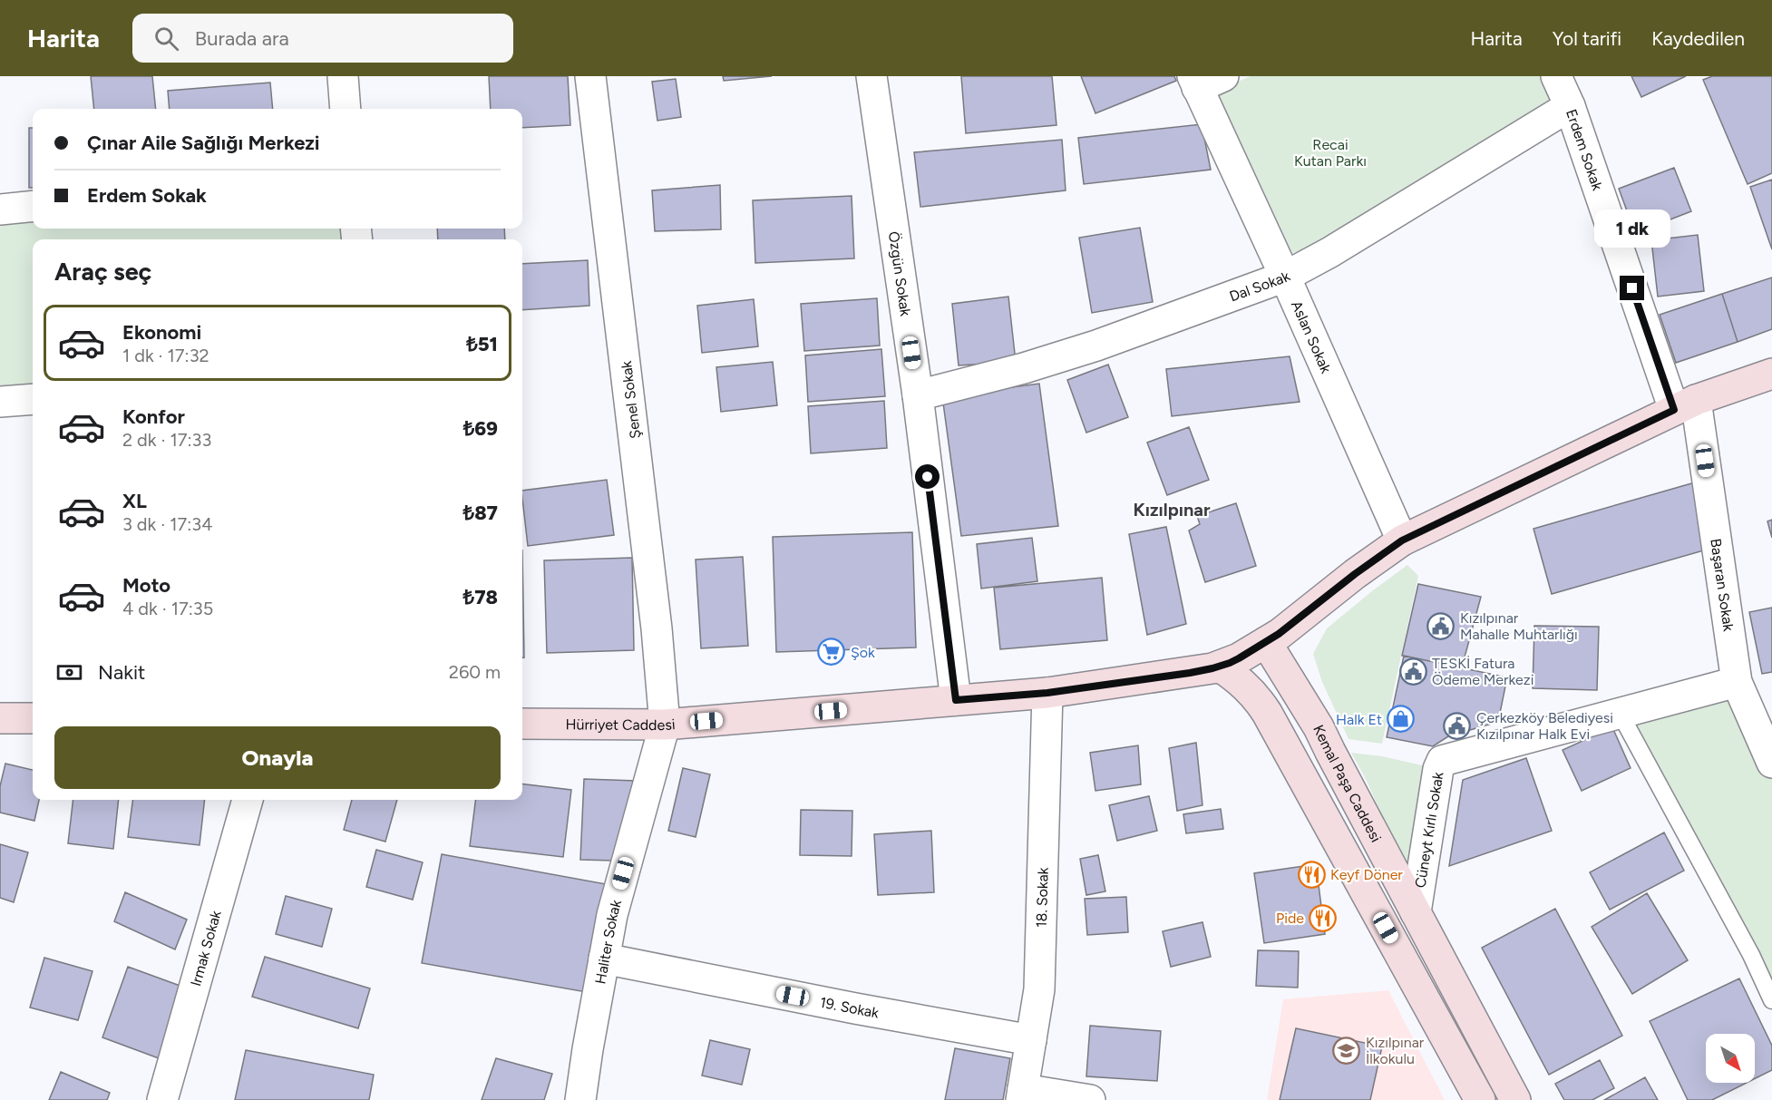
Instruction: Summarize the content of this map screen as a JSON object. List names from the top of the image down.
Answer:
{
  "streets": {
    "main road": ["Hürriyet Caddesi", "Kemal Paşa Caddesi"],
    "street": [
      "Erdem Sokak",
      "Özgün Sokak",
      "Dal Sokak",
      "Aslan Sokak",
      "Şenel Sokak",
      "Başaran Sokak",
      "Cüneyt Kırlı Sokak",
      "18. Sokak",
      "Haliter Sokak",
      "Irmak Sokak",
      "19. Sokak"
    ]
  },
  "crossings": [
    ["Erdem Sokak", "Dal Sokak"],
    ["Erdem Sokak", "Başaran Sokak"],
    ["Erdem Sokak", "Hürriyet Caddesi"],
    ["Özgün Sokak", "Dal Sokak"],
    ["Özgün Sokak", "Hürriyet Caddesi"],
    ["Dal Sokak", "Aslan Sokak"],
    ["Aslan Sokak", "Hürriyet Caddesi"],
    ["Şenel Sokak", "Hürriyet Caddesi"],
    ["Şenel Sokak", "Haliter Sokak"],
    ["Başaran Sokak", "Hürriyet Caddesi"],
    ["Başaran Sokak", "Cüneyt Kırlı Sokak"],
    ["Hürriyet Caddesi", "Kemal Paşa Caddesi"],
    ["Hürriyet Caddesi", "18. Sokak"],
    ["Hürriyet Caddesi", "Haliter Sokak"],
    ["Kemal Paşa Caddesi", "Cüneyt Kırlı Sokak"],
    ["18. Sokak", "19. Sokak"],
    ["Haliter Sokak", "19. Sokak"]
  ],
  "districts": ["Kızılpınar"],
  "parks": ["Recai Kutan Parkı"],
  "places": {
    "public building": ["Kızılpınar Mahalle Muhtarlığı", "TESKİ Fatura Ödeme Merkezi", "Çerkezköy Belediyesi Kızılpınar Halk Evi"],
    "supermarket": ["Şok"],
    "shop": ["Halk Et"],
    "restaurant": ["Keyf Döner", "Pide"],
    "school or university": ["Kızılpınar İlkokulu"]
  },
  "north": "bottom right",
  "page": {
    "header": "Harita",
    "search": "Burada ara",
    "nav": ["Harita", "Yol tarifi", "Kaydedilen"],
    "banner": ["Çınar Aile Sağlığı Merkezi", "Erdem Sokak"],
    "bubble": "1 dk",
    "heading": "Araç seç",
    "list": [
      {
        "name": "Ekonomi",
        "note": "1 dk · 17:32",
        "value": "₺51"
      },
      {
        "name": "Konfor",
        "note": "2 dk · 17:33",
        "value": "₺69"
      },
      {
        "name": "XL",
        "note": "3 dk · 17:34",
        "value": "₺87"
      },
      {
        "name": "Moto",
        "note": "4 dk · 17:35",
        "value": "₺78"
      }
    ],
    "pay": ["Nakit", "260 m"],
    "buttons": "Onayla"
  }
}
